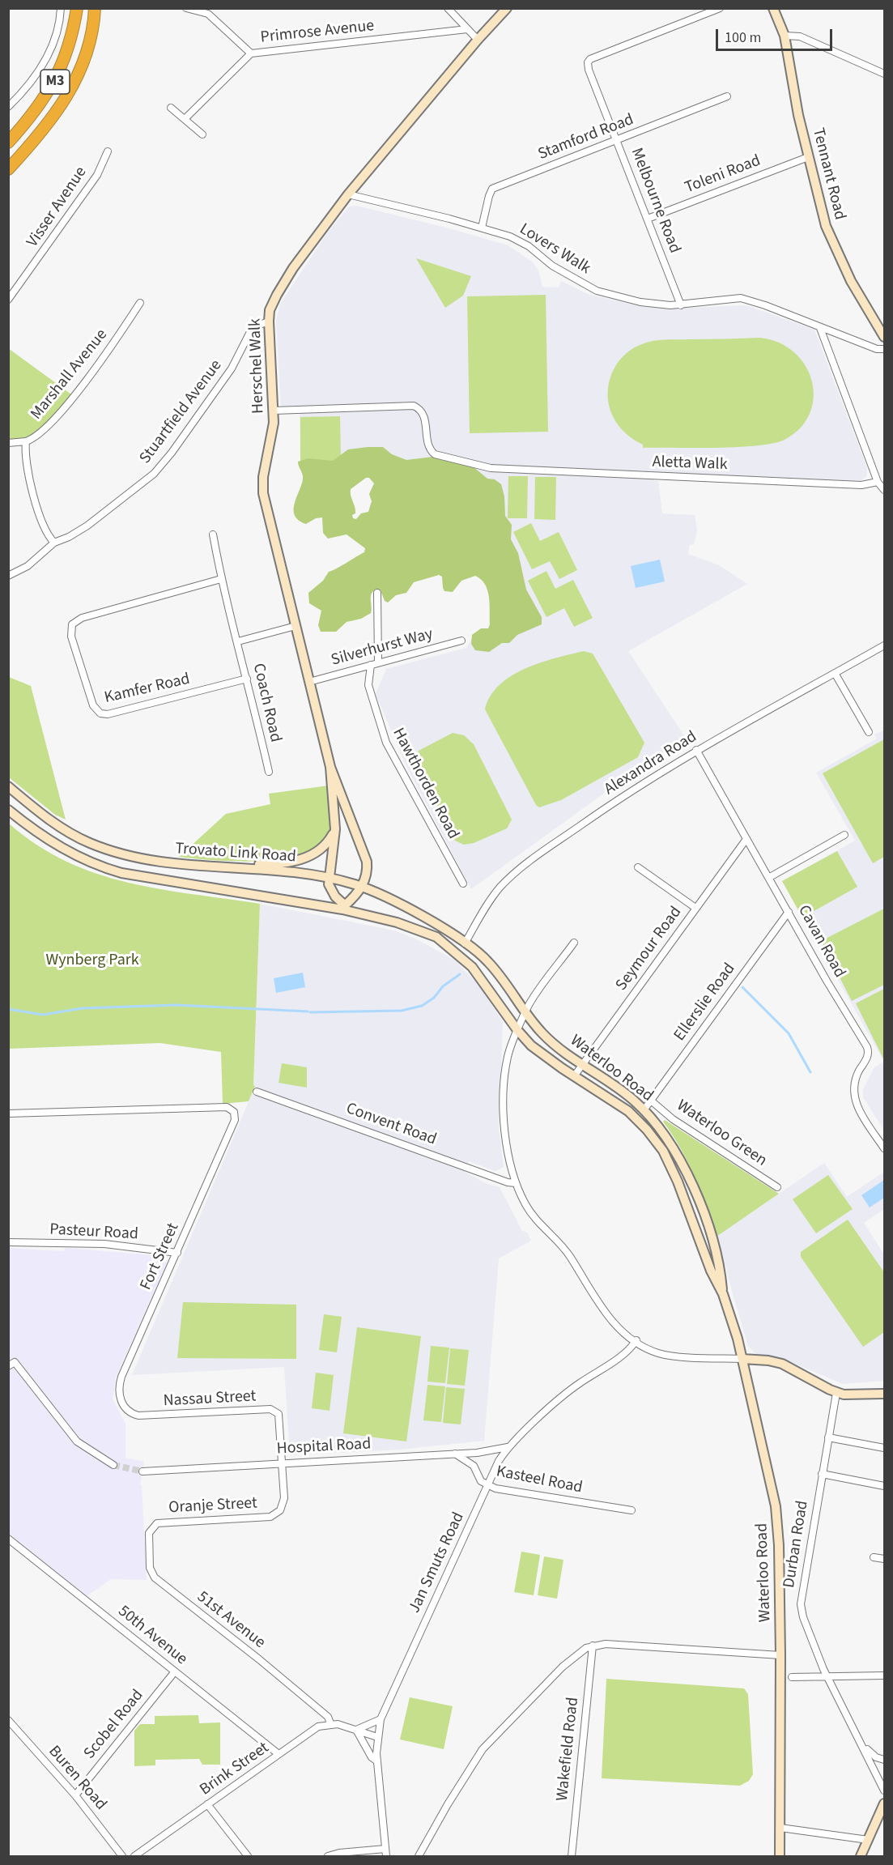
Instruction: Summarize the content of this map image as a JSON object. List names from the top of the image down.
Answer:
{
  "streets": {
    "highway": ["M3"],
    "main road": [
      "Tennant Road",
      "Herschel Walk",
      "Trovato Link Road",
      "Waterloo Road"
    ],
    "street": [
      "Primrose Avenue",
      "Stamford Road",
      "Toleni Road",
      "Melbourne Road",
      "Visser Avenue",
      "Lovers Walk",
      "Marshall Avenue",
      "Stuartfield Avenue",
      "Aletta Walk",
      "Silverhurst Way",
      "Kamfer Road",
      "Coach Road",
      "Alexandra Road",
      "Hawthorden Road",
      "Cavan Road",
      "Seymour Road",
      "Ellerslie Road",
      "Convent Road",
      "Waterloo Green",
      "Pasteur Road",
      "Fort Street",
      "Nassau Street",
      "Hospital Road",
      "Kasteel Road",
      "Oranje Street",
      "Durban Road",
      "Jan Smuts Road",
      "51st Avenue",
      "50th Avenue",
      "Scobel Road",
      "Wakefield Road",
      "Brink Street",
      "Buren Road"
    ]
  },
  "crossings": [
    ["Stamford Road", "Melbourne Road"],
    ["Stamford Road", "Lovers Walk"],
    ["Tennant Road", "Toleni Road"],
    ["Toleni Road", "Melbourne Road"],
    ["Melbourne Road", "Lovers Walk"],
    ["Lovers Walk", "Herschel Walk"],
    ["Herschel Walk", "Stuartfield Avenue"],
    ["Herschel Walk", "Aletta Walk"],
    ["Herschel Walk", "Silverhurst Way"],
    ["Herschel Walk", "Trovato Link Road"],
    ["Silverhurst Way", "Hawthorden Road"],
    ["Kamfer Road", "Coach Road"],
    ["Alexandra Road", "Trovato Link Road"],
    ["Alexandra Road", "Cavan Road"],
    ["Alexandra Road", "Waterloo Road"],
    ["Trovato Link Road", "Waterloo Road"],
    ["Cavan Road", "Seymour Road"],
    ["Cavan Road", "Ellerslie Road"],
    ["Seymour Road", "Waterloo Road"],
    ["Ellerslie Road", "Waterloo Road"],
    ["Ellerslie Road", "Waterloo Green"],
    ["Pasteur Road", "Fort Street"],
    ["Fort Street", "Nassau Street"],
    ["Nassau Street", "Hospital Road"],
    ["Nassau Street", "Oranje Street"],
    ["Hospital Road", "Kasteel Road"],
    ["Hospital Road", "Oranje Street"],
    ["Hospital Road", "Jan Smuts Road"],
    ["Kasteel Road", "Jan Smuts Road"],
    ["Oranje Street", "51st Avenue"],
    ["51st Avenue", "Brink Street"],
    ["50th Avenue", "Scobel Road"],
    ["50th Avenue", "Brink Street"],
    ["Scobel Road", "Buren Road"]
  ],
  "parks": ["Wynberg Park"],
  "scale_bar": "100 m"
}
